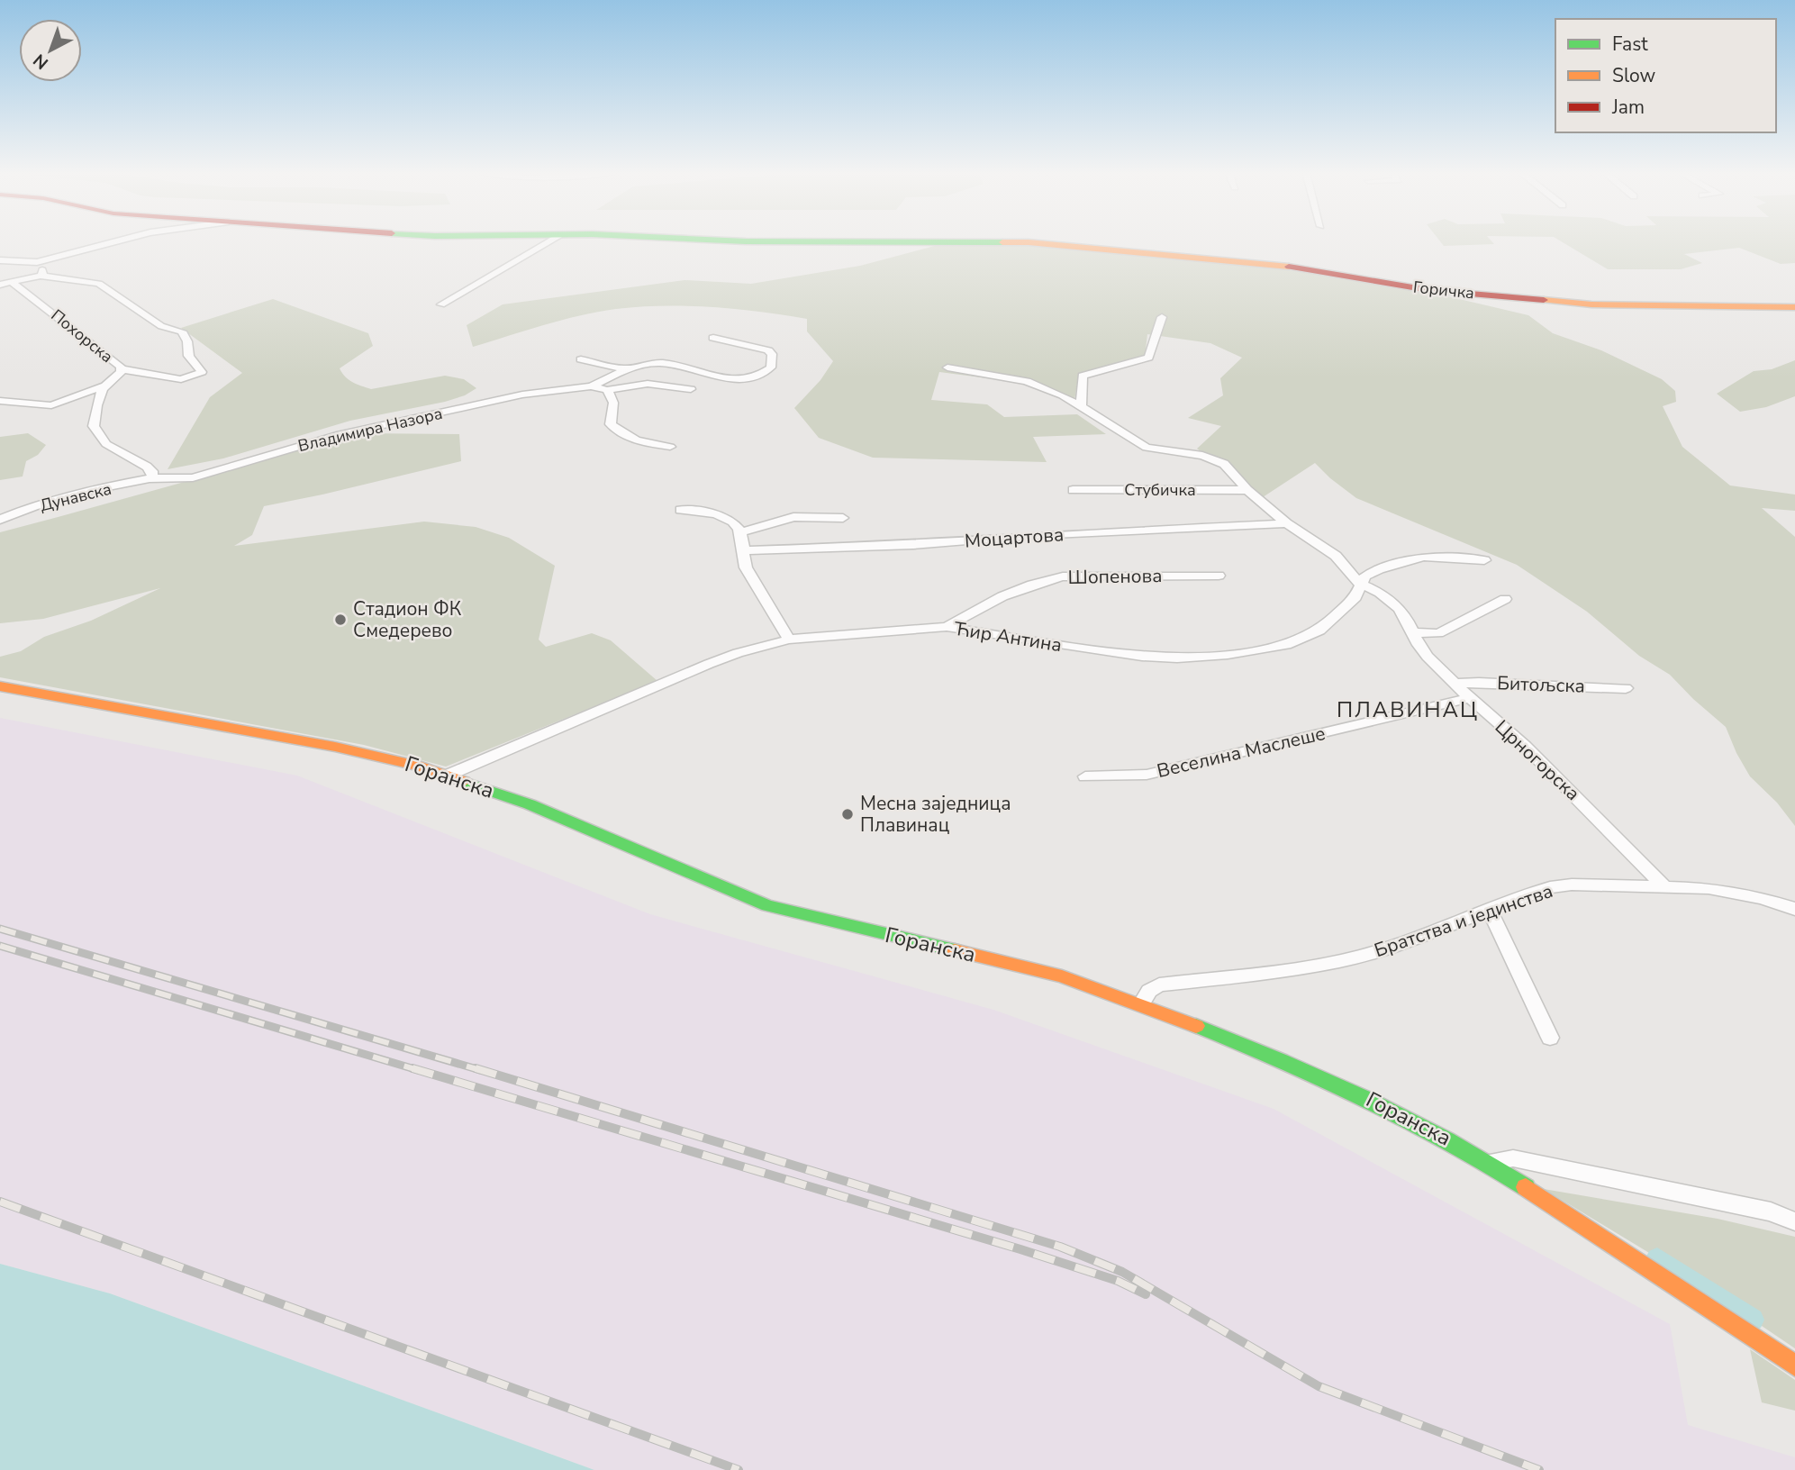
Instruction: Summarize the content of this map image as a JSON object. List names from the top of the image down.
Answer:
{
  "streets": {
    "street": [
      "Горичка",
      "Похорска",
      "Владимира Назора",
      "Стубичка",
      "Дунавска",
      "Моцартова",
      "Шопенова",
      "Ћир Антина",
      "Битољска",
      "Веселина Маслеше",
      "Црногорска",
      "Горанска",
      "Братства и јединства"
    ]
  },
  "crossings": [
    ["Похорска", "Владимира Назора"],
    ["Похорска", "Дунавска"],
    ["Владимира Назора", "Дунавска"],
    ["Шопенова", "Ћир Антина"],
    ["Ћир Антина", "Црногорска"],
    ["Ћир Антина", "Горанска"],
    ["Битољска", "Црногорска"],
    ["Веселина Маслеше", "Црногорска"],
    ["Црногорска", "Братства и јединства"],
    ["Горанска", "Братства и јединства"]
  ],
  "districts": ["ПЛАВИНАЦ"],
  "places": ["Стадион ФК Смедерево", "Месна заједница Плавинац"],
  "legend": ["Fast", "Slow", "Jam"],
  "north": "bottom left"
}
